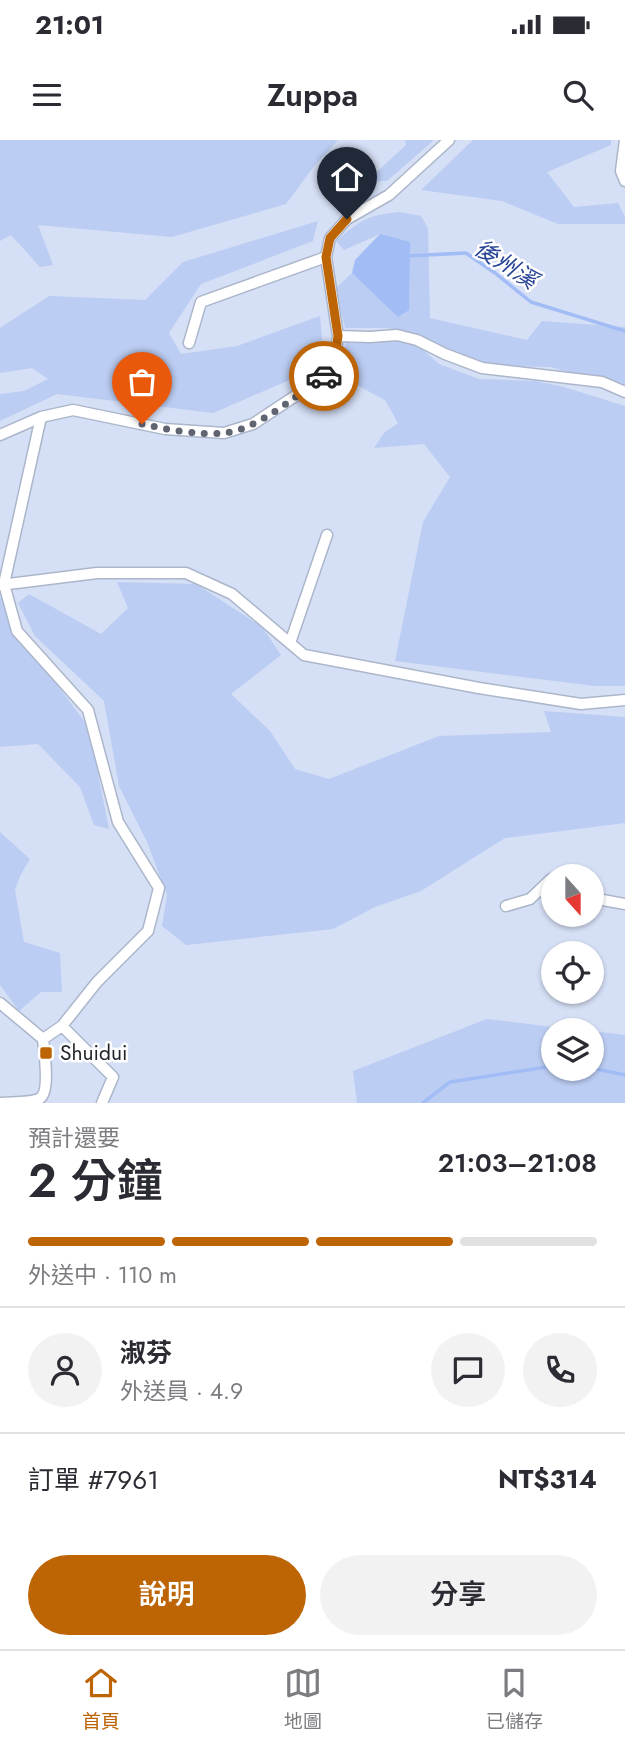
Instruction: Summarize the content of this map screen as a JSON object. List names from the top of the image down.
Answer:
{
  "water": ["後州溪"],
  "places": {
    "transit": ["Shuidui"]
  },
  "north": "bottom",
  "page": {
    "status": "21:01",
    "header": "Zuppa",
    "heading": ["2 分鐘", "預計還要", "21:03–21:08"],
    "panel": [
      "淑芬",
      "外送員 · 4.9",
      "訂單 #7961",
      "NT$314"
    ],
    "bar": "外送中 · 110 m",
    "buttons": ["說明", "分享"],
    "tabs": ["首頁", "地圖", "已儲存"]
  }
}
